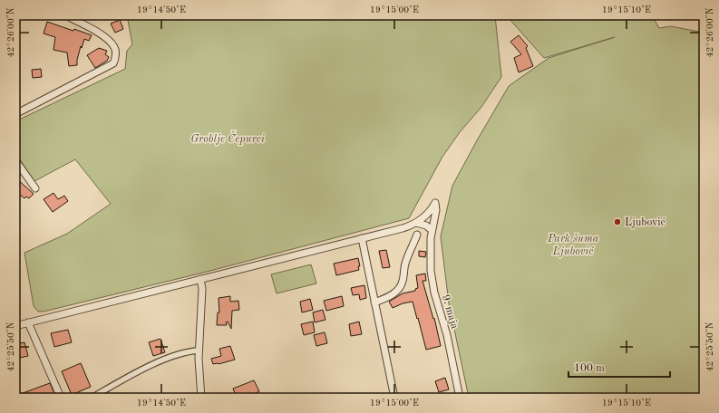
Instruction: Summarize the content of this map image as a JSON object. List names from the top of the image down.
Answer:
{
  "streets": {
    "street": ["9. maja"]
  },
  "parks": ["Groblje Čepurci", "Park šuma Ljubović"],
  "places": ["Ljubović"],
  "scale_bar": "100 m",
  "coordinates": [
    "19°14'50\"E",
    "19°15'00\"E",
    "19°15'10\"E",
    "42°26'00\"N",
    "42°25'50\"N"
  ]
}
